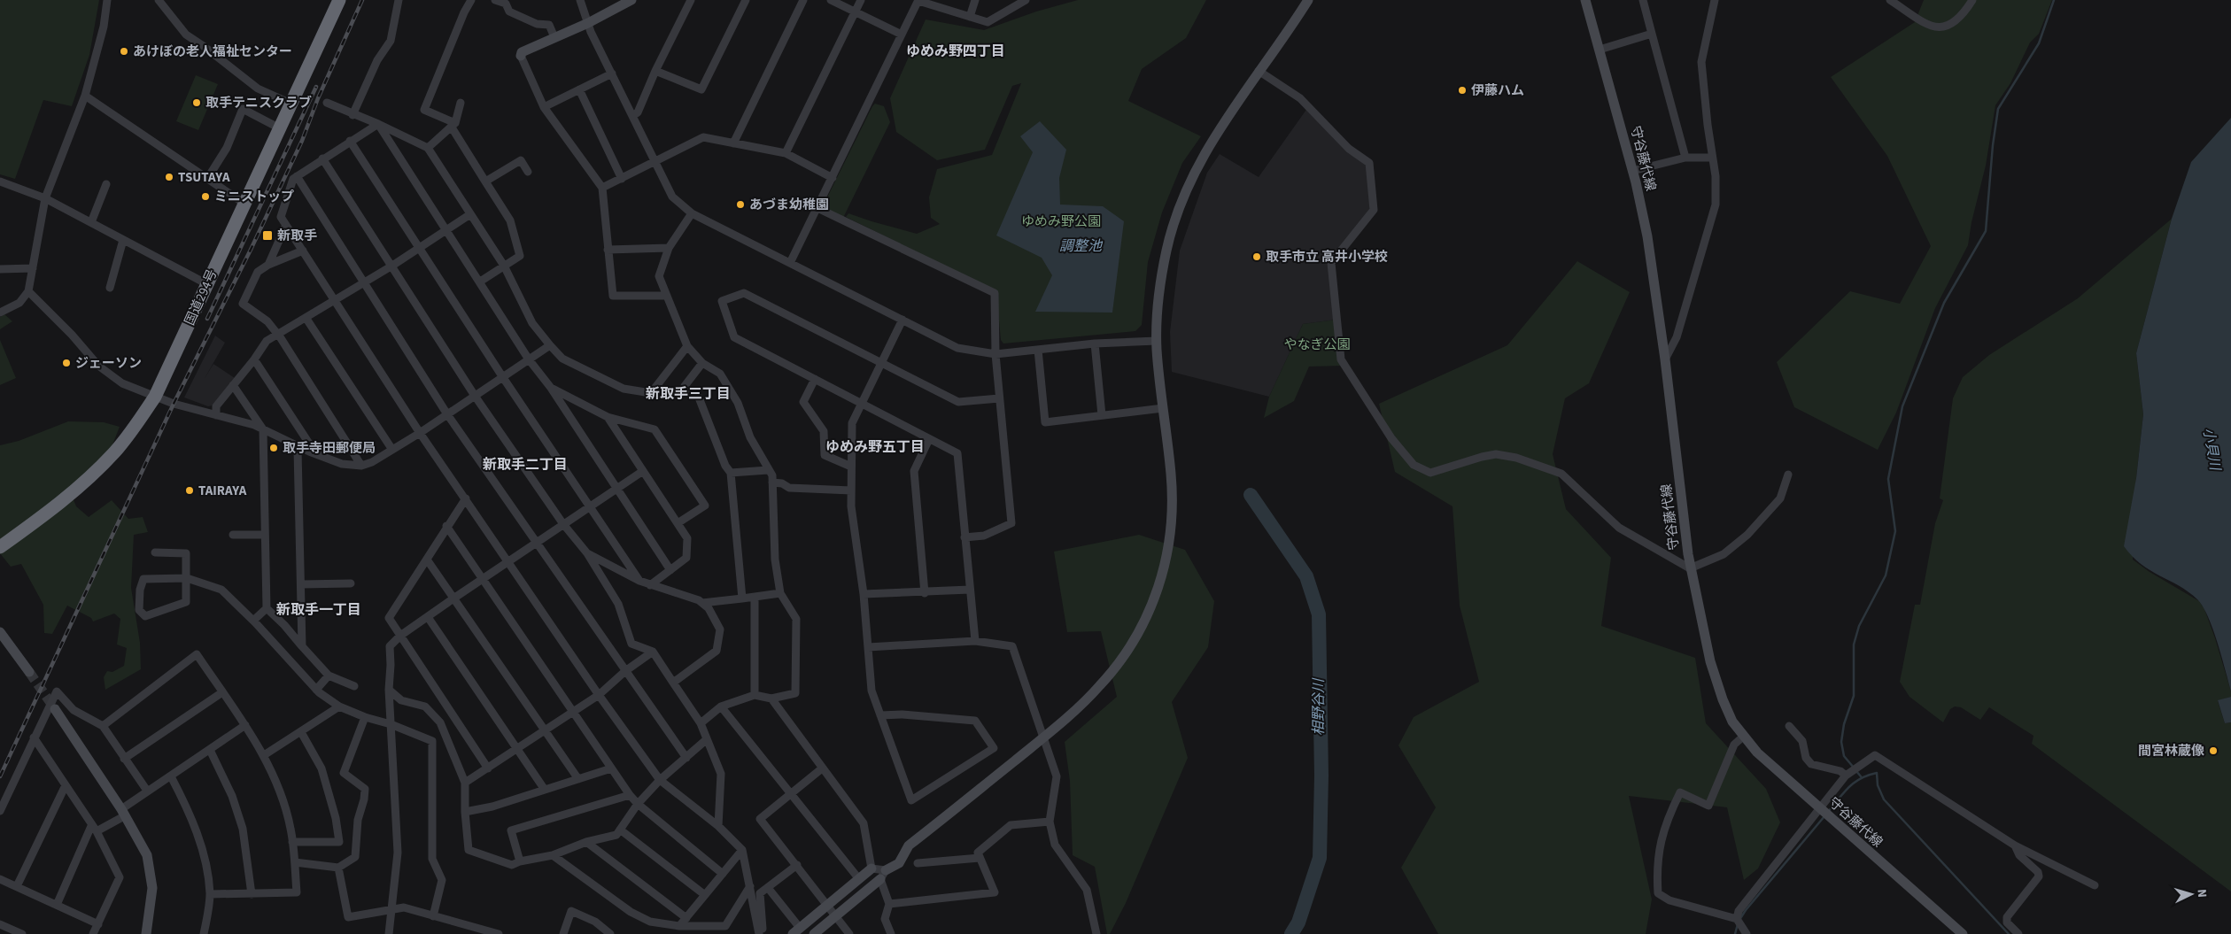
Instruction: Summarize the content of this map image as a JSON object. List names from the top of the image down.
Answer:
{
  "streets": {
    "highway": ["国道294号"],
    "street": ["守谷藤代線"]
  },
  "districts": [
    "ゆめみ野四丁目",
    "新取手三丁目",
    "ゆめみ野五丁目",
    "新取手二丁目",
    "新取手一丁目"
  ],
  "water": ["調整池", "小貝川", "相野谷川"],
  "parks": ["ゆめみ野公園", "やなぎ公園"],
  "places": {
    "other": [
      "あけぼの老人福祉センター",
      "伊藤ハム",
      "取手テニスクラブ",
      "TSUTAYA",
      "ミニストップ",
      "あづま幼稚園",
      "取手市立 高井小学校",
      "ジェーソン",
      "取手寺田郵便局",
      "TAIRAYA",
      "間宮林蔵像"
    ],
    "transit": ["新取手"]
  },
  "north": "right"
}
